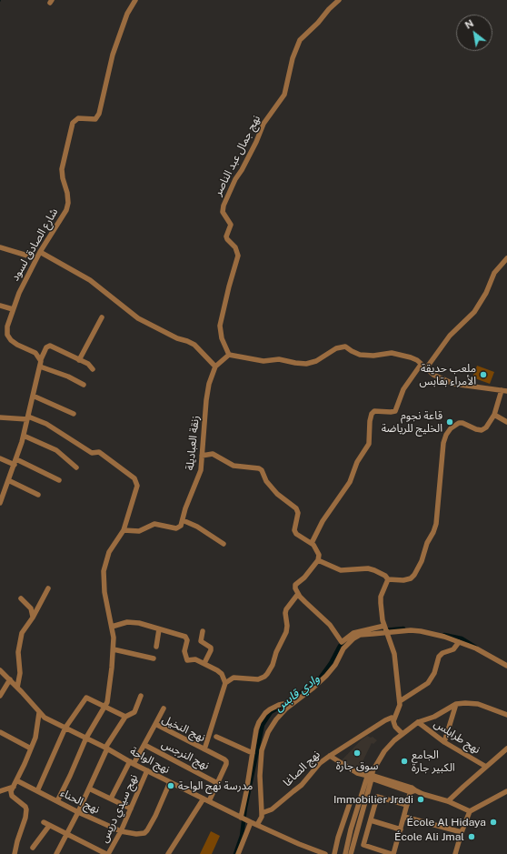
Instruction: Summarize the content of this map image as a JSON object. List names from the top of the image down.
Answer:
{
  "streets": {
    "street": [
      "نهج جمال عبد الناصر",
      "شارع الصادق لسود",
      "زنقة العباديلة",
      "نهج النخيل",
      "نهج طرابلس",
      "نهج النرجس",
      "نهج الواحة",
      "نهج الصاغا",
      "نهج الحناء",
      "نهج سيدي دريس"
    ]
  },
  "crossings": [
    ["نهج النخيل", "نهج النرجس"],
    ["نهج النخيل", "نهج الواحة"],
    ["نهج الواحة", "نهج الحناء"],
    ["نهج الواحة", "نهج سيدي دريس"],
    ["نهج الحناء", "نهج سيدي دريس"]
  ],
  "water": ["وادي قابس"],
  "places": [
    "ملعب حديقة الأمراء بقابس",
    "قاعة نجوم الخليج للرياضة",
    "سوق جارة",
    "الجامع الكبير جارة",
    "مدرسة نهج الواحة",
    "Immobilier Jradi",
    "École Al Hidaya",
    "École Ali Jmal"
  ],
  "north": "top left"
}
